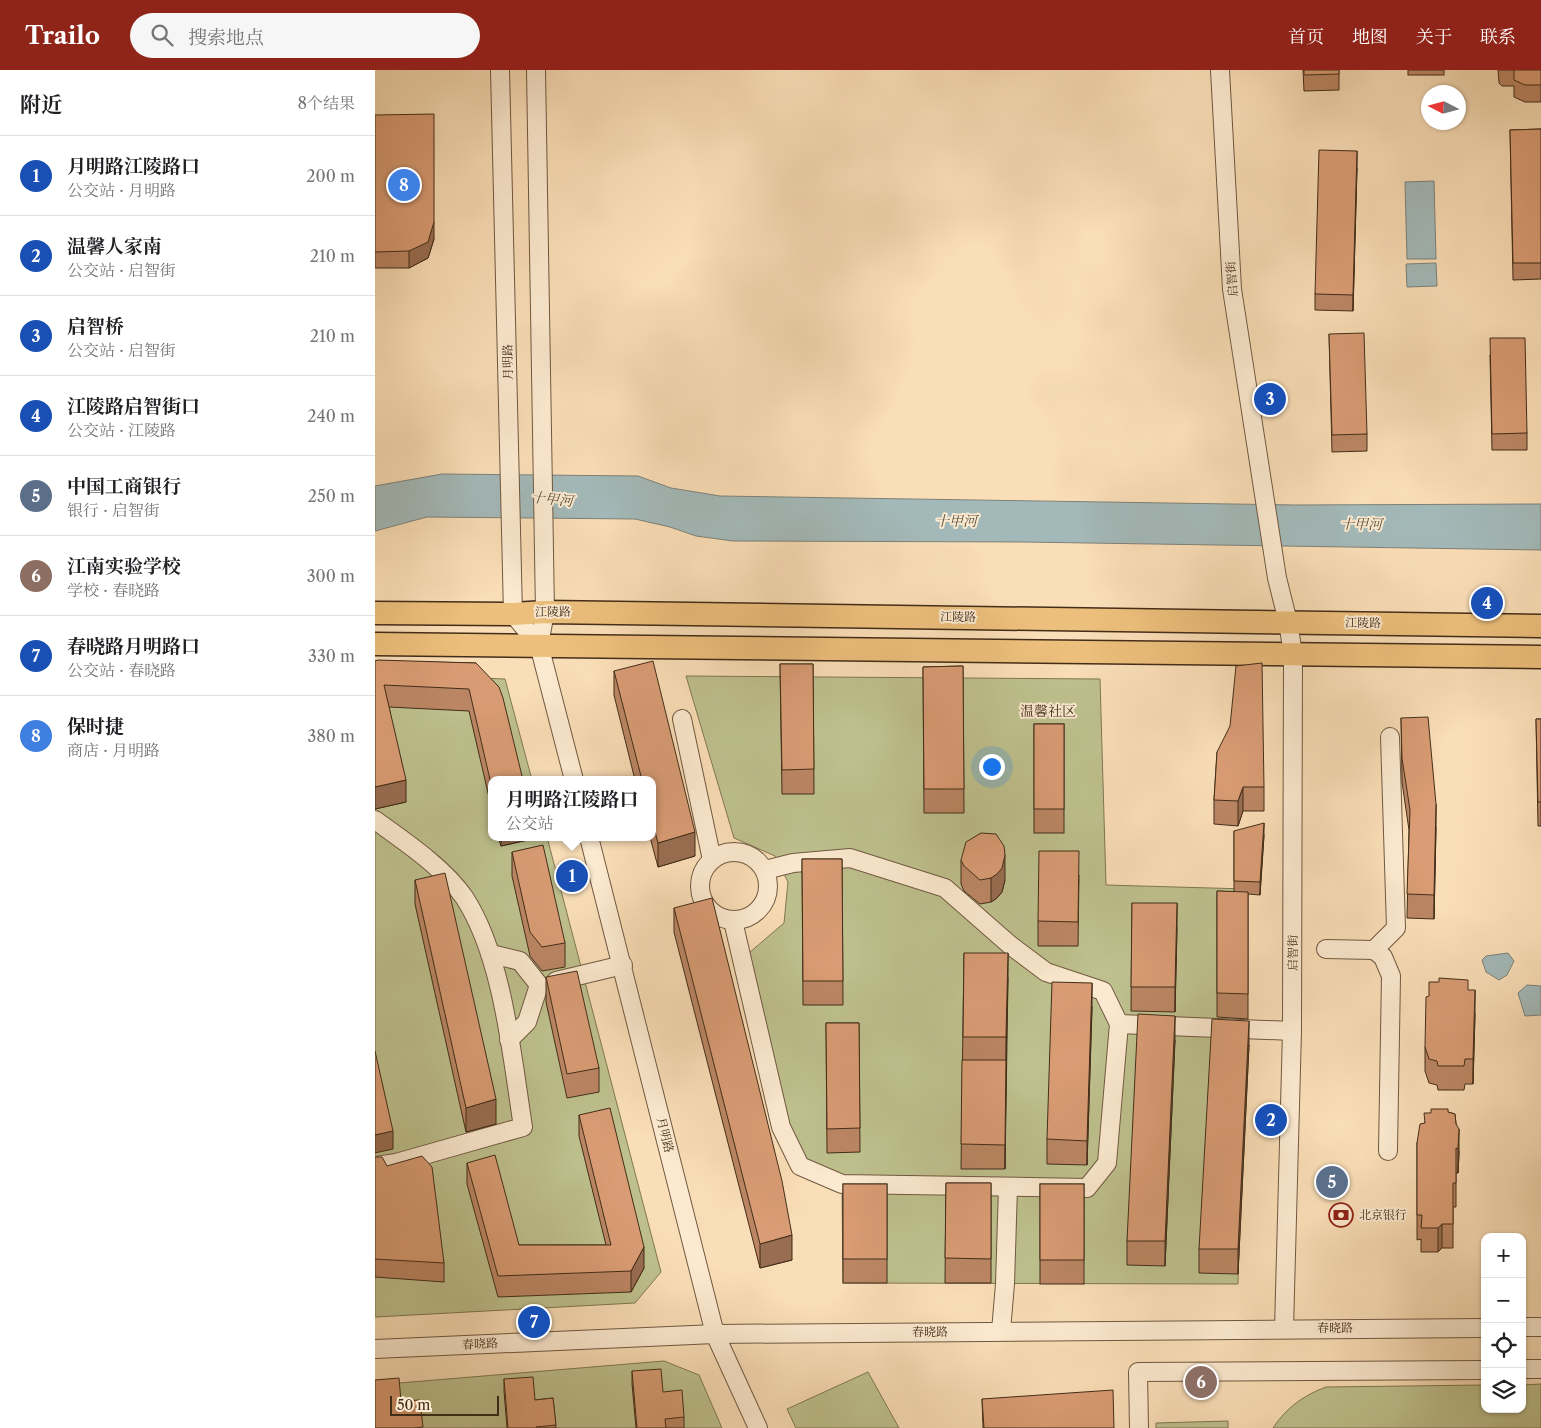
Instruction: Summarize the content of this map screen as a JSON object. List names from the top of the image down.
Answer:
{
  "streets": {
    "main road": ["江陵路"],
    "street": ["启智街", "月明路", "春晓路"]
  },
  "crossings": [
    ["启智街", "江陵路"],
    ["启智街", "春晓路"],
    ["月明路", "江陵路"],
    ["月明路", "春晓路"]
  ],
  "districts": ["温馨社区"],
  "water": ["十甲河"],
  "places": {
    "bank": ["北京银行"]
  },
  "scale_bar": "50 m",
  "north": "left",
  "page": {
    "header": "Trailo",
    "search": "搜索地点",
    "nav": [
      "首页",
      "地图",
      "关于",
      "联系"
    ],
    "heading": ["附近", "8个结果"],
    "list": [
      {
        "mark": "1",
        "name": "月明路江陵路口",
        "note": "公交站 · 月明路",
        "value": "200 m"
      },
      {
        "mark": "2",
        "name": "温馨人家南",
        "note": "公交站 · 启智街",
        "value": "210 m"
      },
      {
        "mark": "3",
        "name": "启智桥",
        "note": "公交站 · 启智街",
        "value": "210 m"
      },
      {
        "mark": "4",
        "name": "江陵路启智街口",
        "note": "公交站 · 江陵路",
        "value": "240 m"
      },
      {
        "mark": "5",
        "name": "中国工商银行",
        "note": "银行 · 启智街",
        "value": "250 m"
      },
      {
        "mark": "6",
        "name": "江南实验学校",
        "note": "学校 · 春晓路",
        "value": "300 m"
      },
      {
        "mark": "7",
        "name": "春晓路月明路口",
        "note": "公交站 · 春晓路",
        "value": "330 m"
      },
      {
        "mark": "8",
        "name": "保时捷",
        "note": "商店 · 月明路",
        "value": "380 m"
      }
    ],
    "pins": [
      "8",
      "3",
      "4",
      "1",
      "2",
      "5",
      "7",
      "6"
    ],
    "popup": ["月明路江陵路口", "公交站"],
    "map_buttons": ["+", "−"],
    "scale": "50 m"
  }
}
